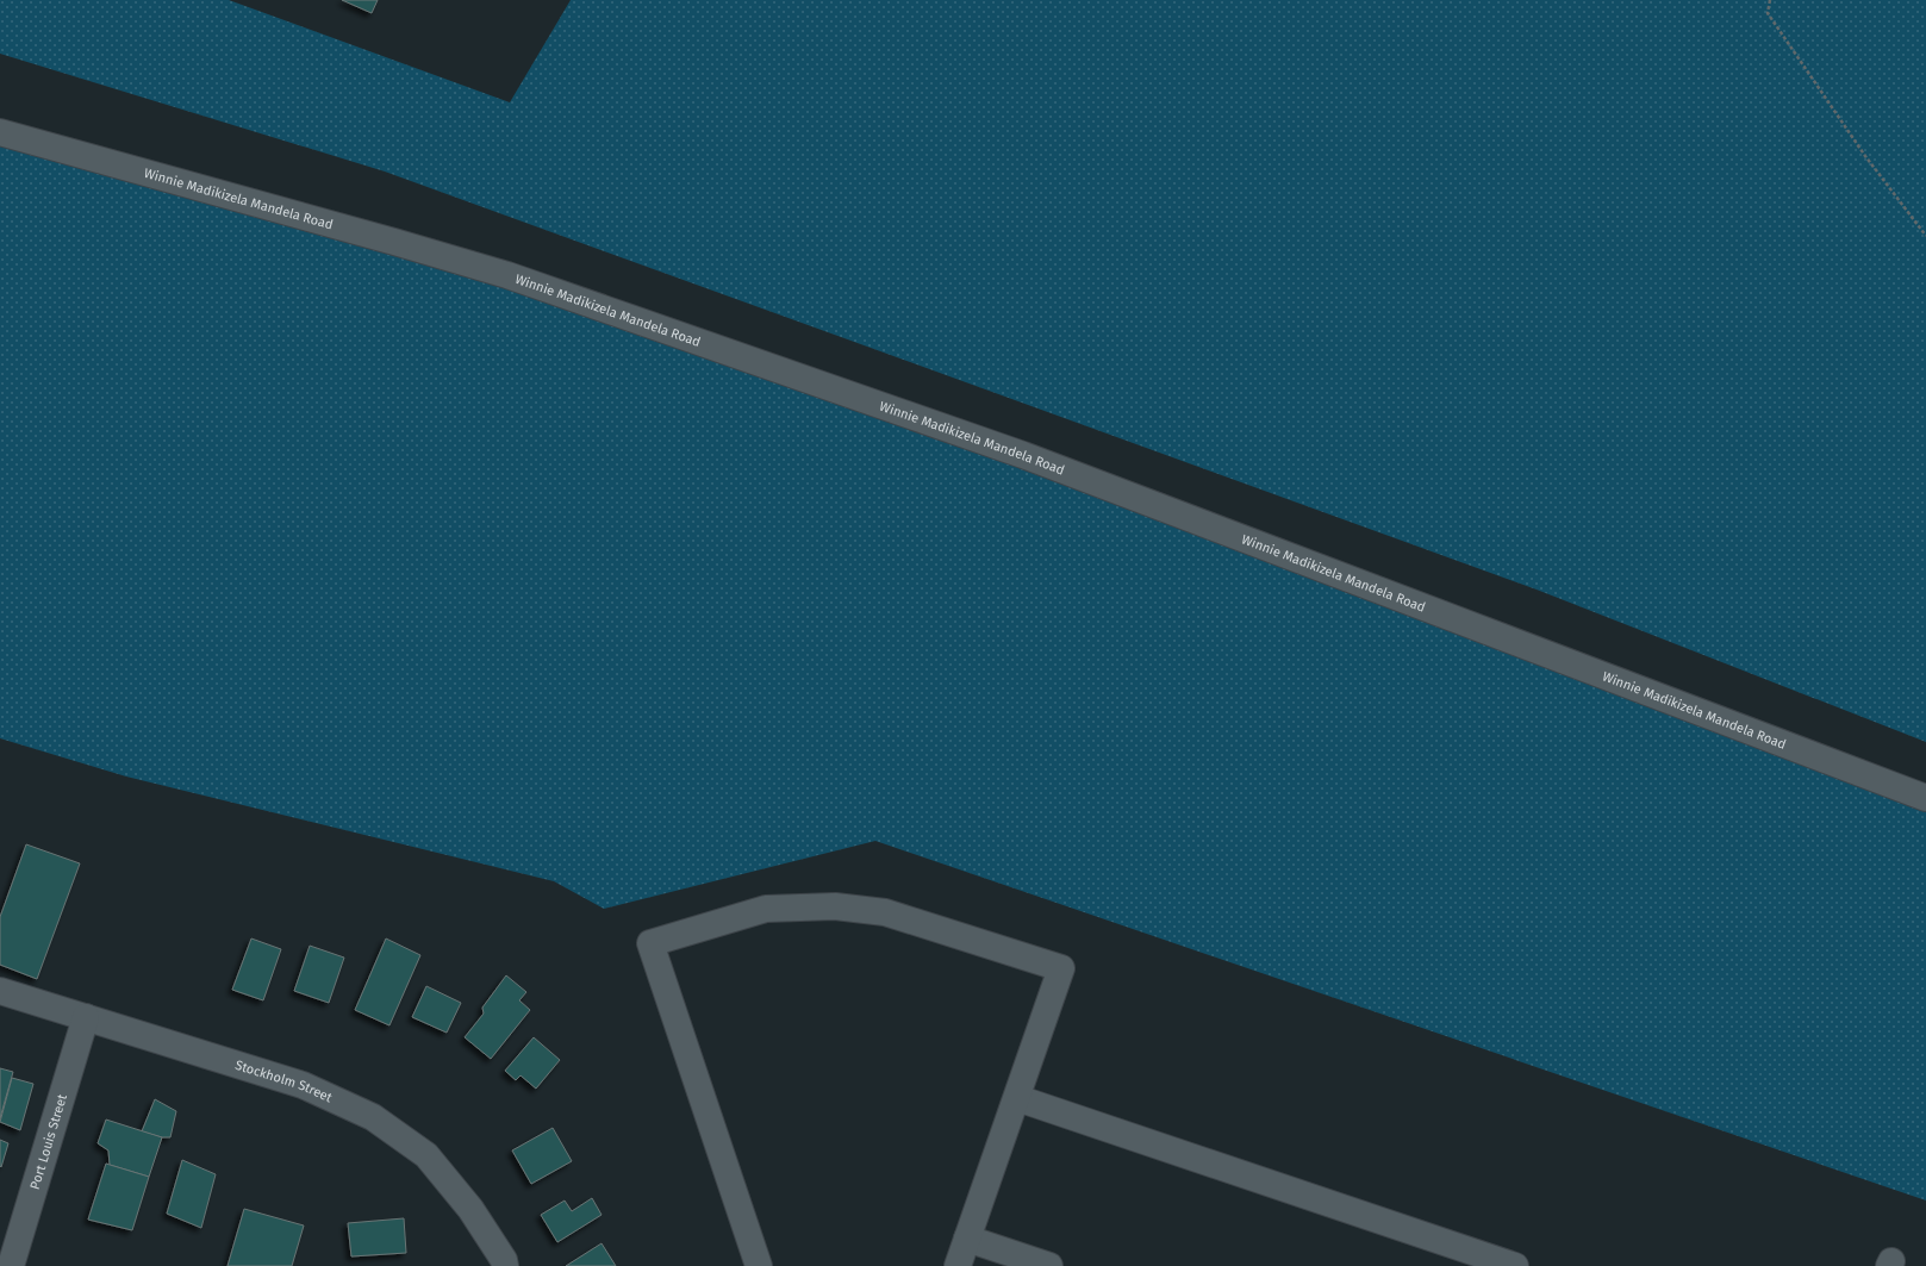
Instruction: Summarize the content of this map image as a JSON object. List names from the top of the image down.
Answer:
{
  "streets": {
    "street": ["Winnie Madikizela Mandela Road", "Stockholm Street", "Port Louis Street"]
  },
  "crossings": [
    ["Stockholm Street", "Port Louis Street"]
  ]
}
